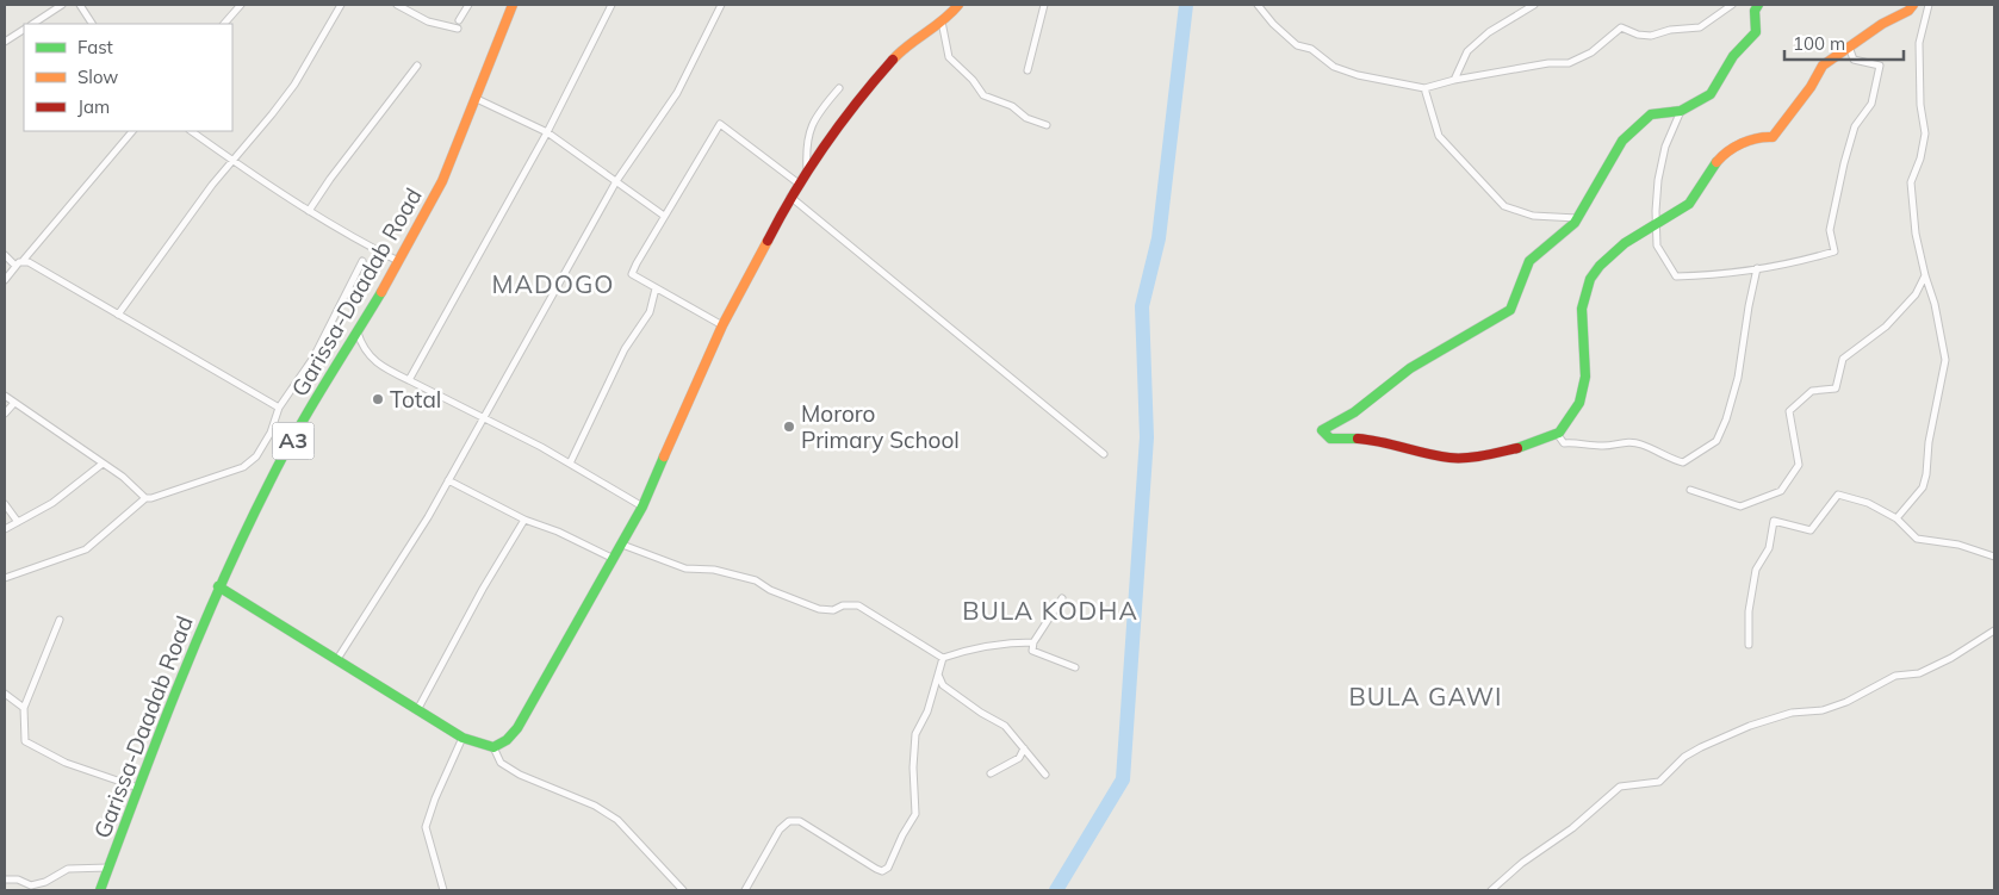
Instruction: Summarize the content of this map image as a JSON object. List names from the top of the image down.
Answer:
{
  "streets": {
    "main road": ["Garissa-Daadab Road", "A3"]
  },
  "districts": ["MADOGO", "BULA KODHA", "BULA GAWI"],
  "places": ["Total", "Mororo Primary School"],
  "legend": ["Fast", "Slow", "Jam"],
  "scale_bar": "100 m"
}
